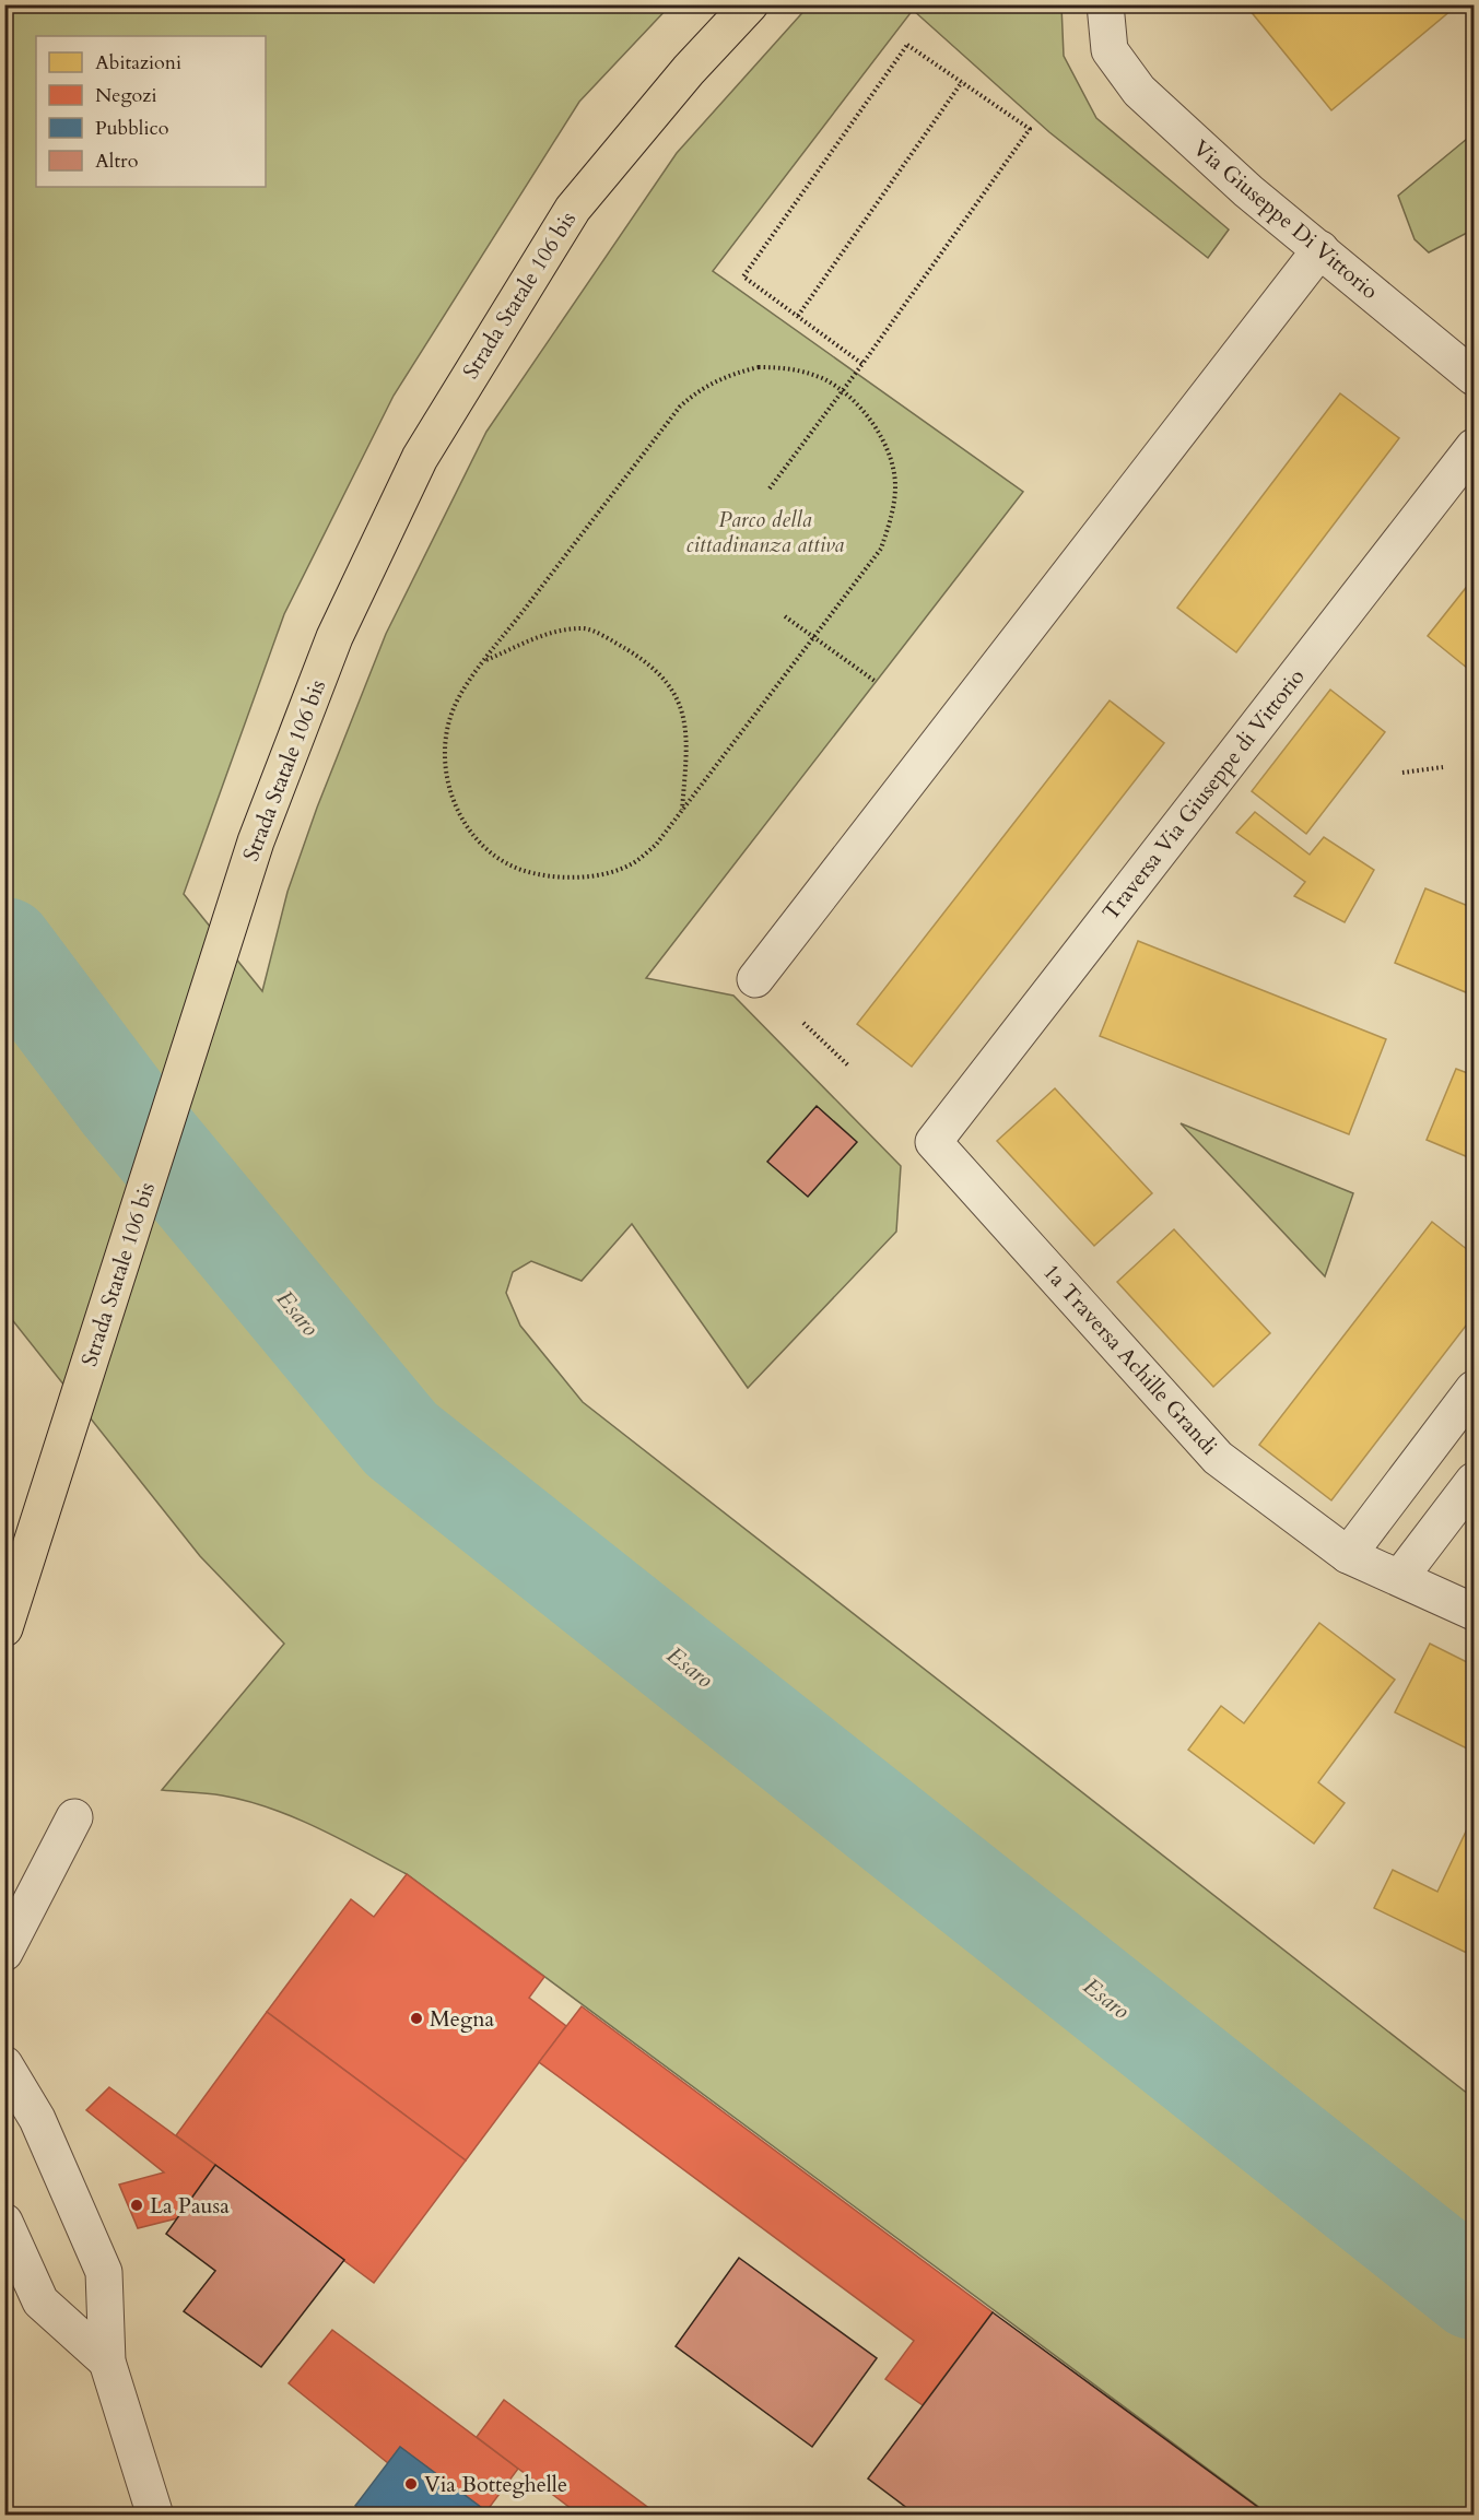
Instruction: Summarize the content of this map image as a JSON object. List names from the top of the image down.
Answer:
{
  "streets": {
    "main road": ["Strada Statale 106 bis"],
    "street": ["Via Giuseppe Di Vittorio", "Traversa Via Giuseppe di Vittorio", "1a Traversa Achille Grandi"]
  },
  "crossings": [
    ["Traversa Via Giuseppe di Vittorio", "1a Traversa Achille Grandi"]
  ],
  "water": ["Esaro"],
  "parks": ["Parco della cittadinanza attiva"],
  "places": ["Megna", "La Pausa", "Via Botteghelle"],
  "legend": [
    "Abitazioni",
    "Negozi",
    "Pubblico",
    "Altro"
  ]
}
